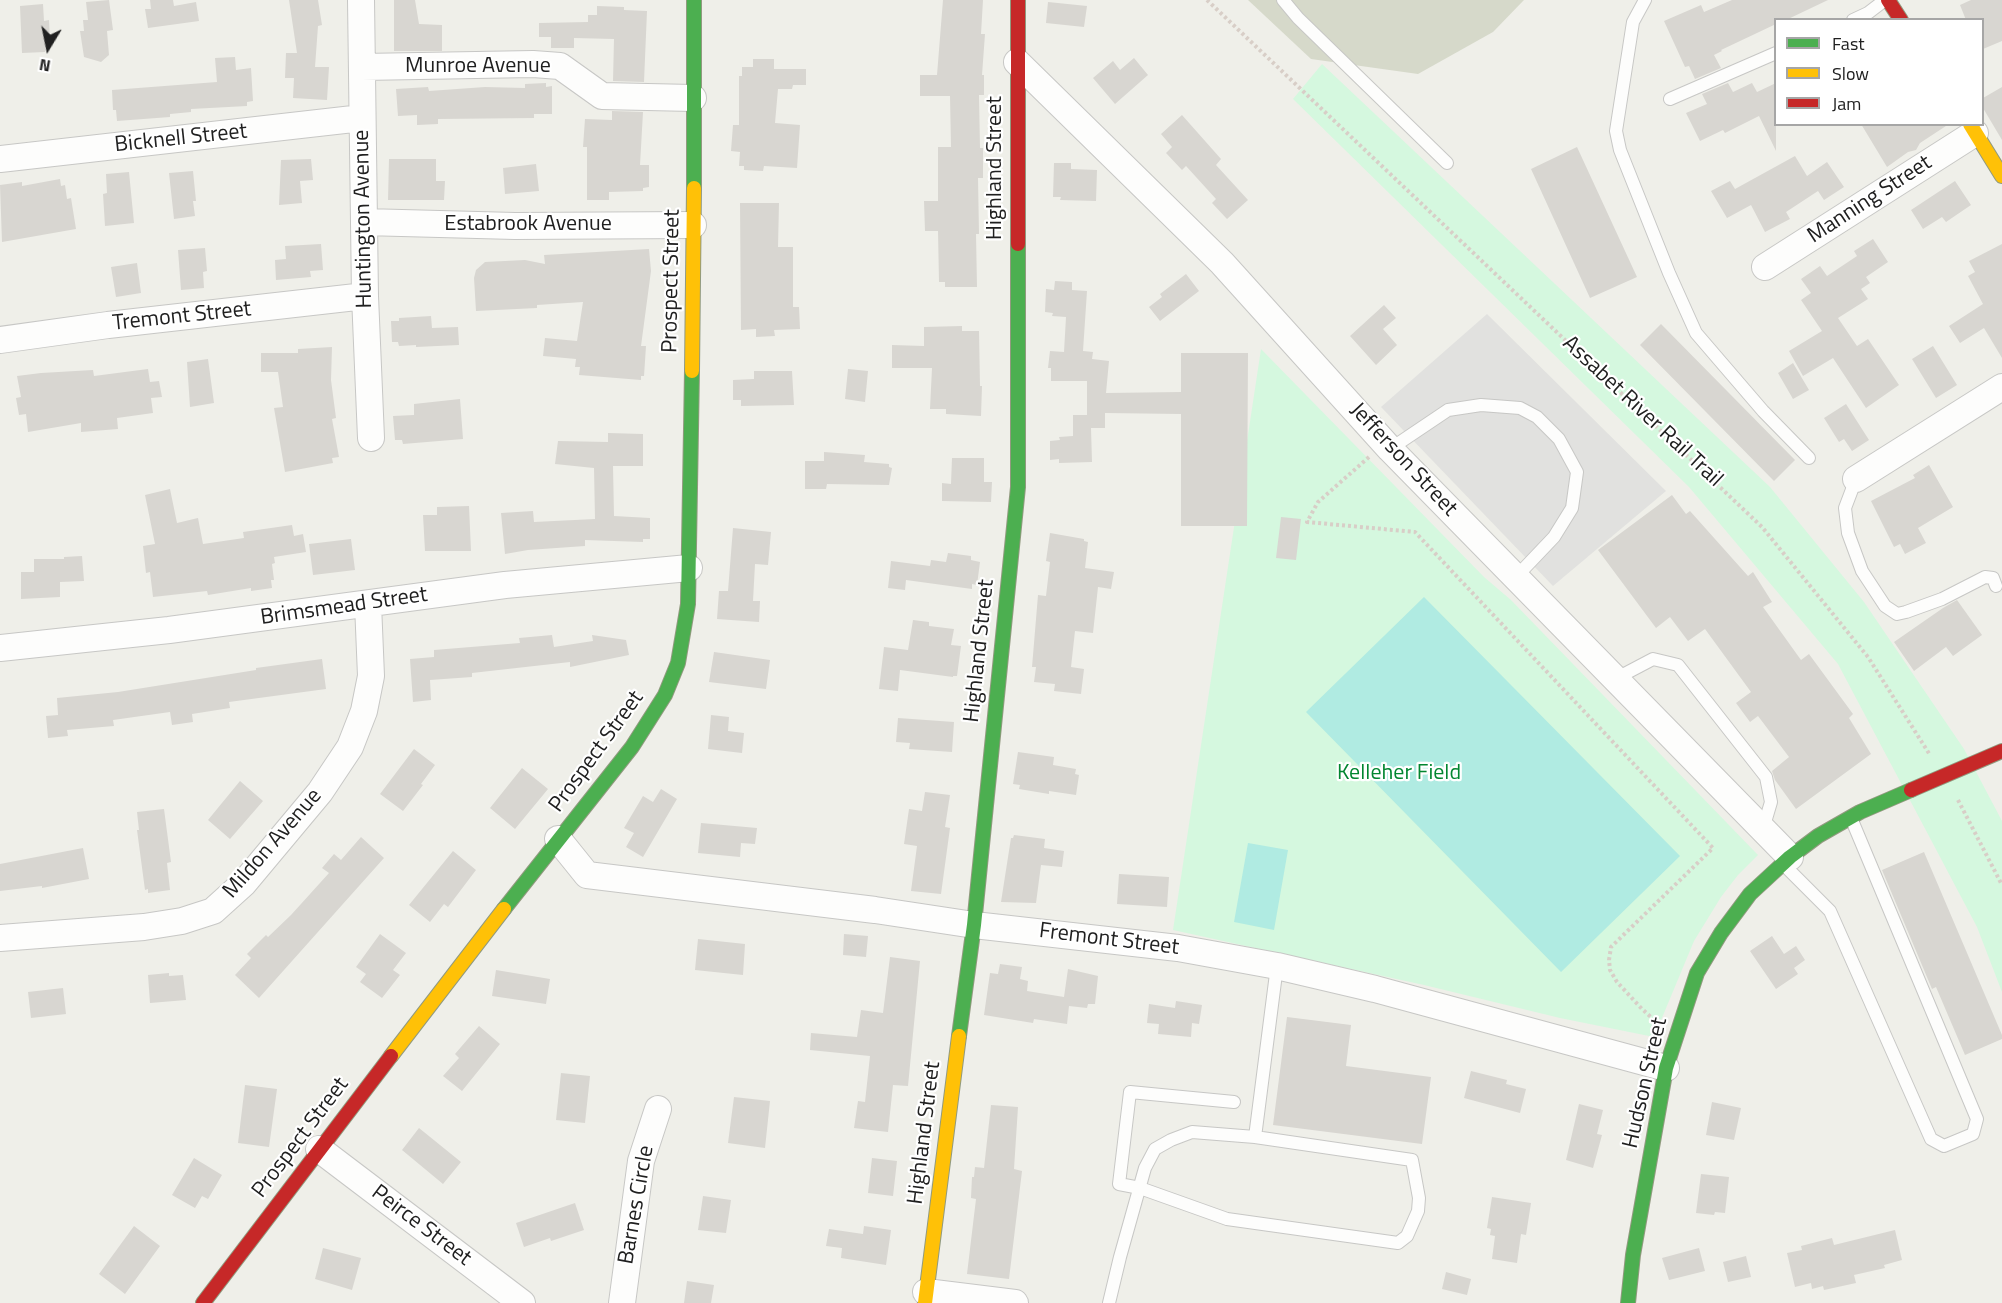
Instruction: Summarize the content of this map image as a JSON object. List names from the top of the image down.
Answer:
{
  "streets": {
    "street": [
      "Munroe Avenue",
      "Bicknell Street",
      "Highland Street",
      "Manning Street",
      "Huntington Avenue",
      "Estabrook Avenue",
      "Prospect Street",
      "Tremont Street",
      "Jefferson Street",
      "Brimsmead Street",
      "Mildon Avenue",
      "Fremont Street",
      "Hudson Street",
      "Barnes Circle",
      "Peirce Street"
    ],
    "path": ["Assabet River Rail Trail"]
  },
  "crossings": [
    ["Munroe Avenue", "Huntington Avenue"],
    ["Munroe Avenue", "Prospect Street"],
    ["Bicknell Street", "Huntington Avenue"],
    ["Highland Street", "Jefferson Street"],
    ["Highland Street", "Fremont Street"],
    ["Huntington Avenue", "Estabrook Avenue"],
    ["Huntington Avenue", "Tremont Street"],
    ["Estabrook Avenue", "Prospect Street"],
    ["Prospect Street", "Brimsmead Street"],
    ["Prospect Street", "Fremont Street"],
    ["Prospect Street", "Peirce Street"],
    ["Assabet River Rail Trail", "Hudson Street"],
    ["Jefferson Street", "Hudson Street"],
    ["Brimsmead Street", "Mildon Avenue"],
    ["Fremont Street", "Hudson Street"]
  ],
  "parks": ["Kelleher Field"],
  "legend": ["Fast", "Slow", "Jam"],
  "north": "bottom"
}
